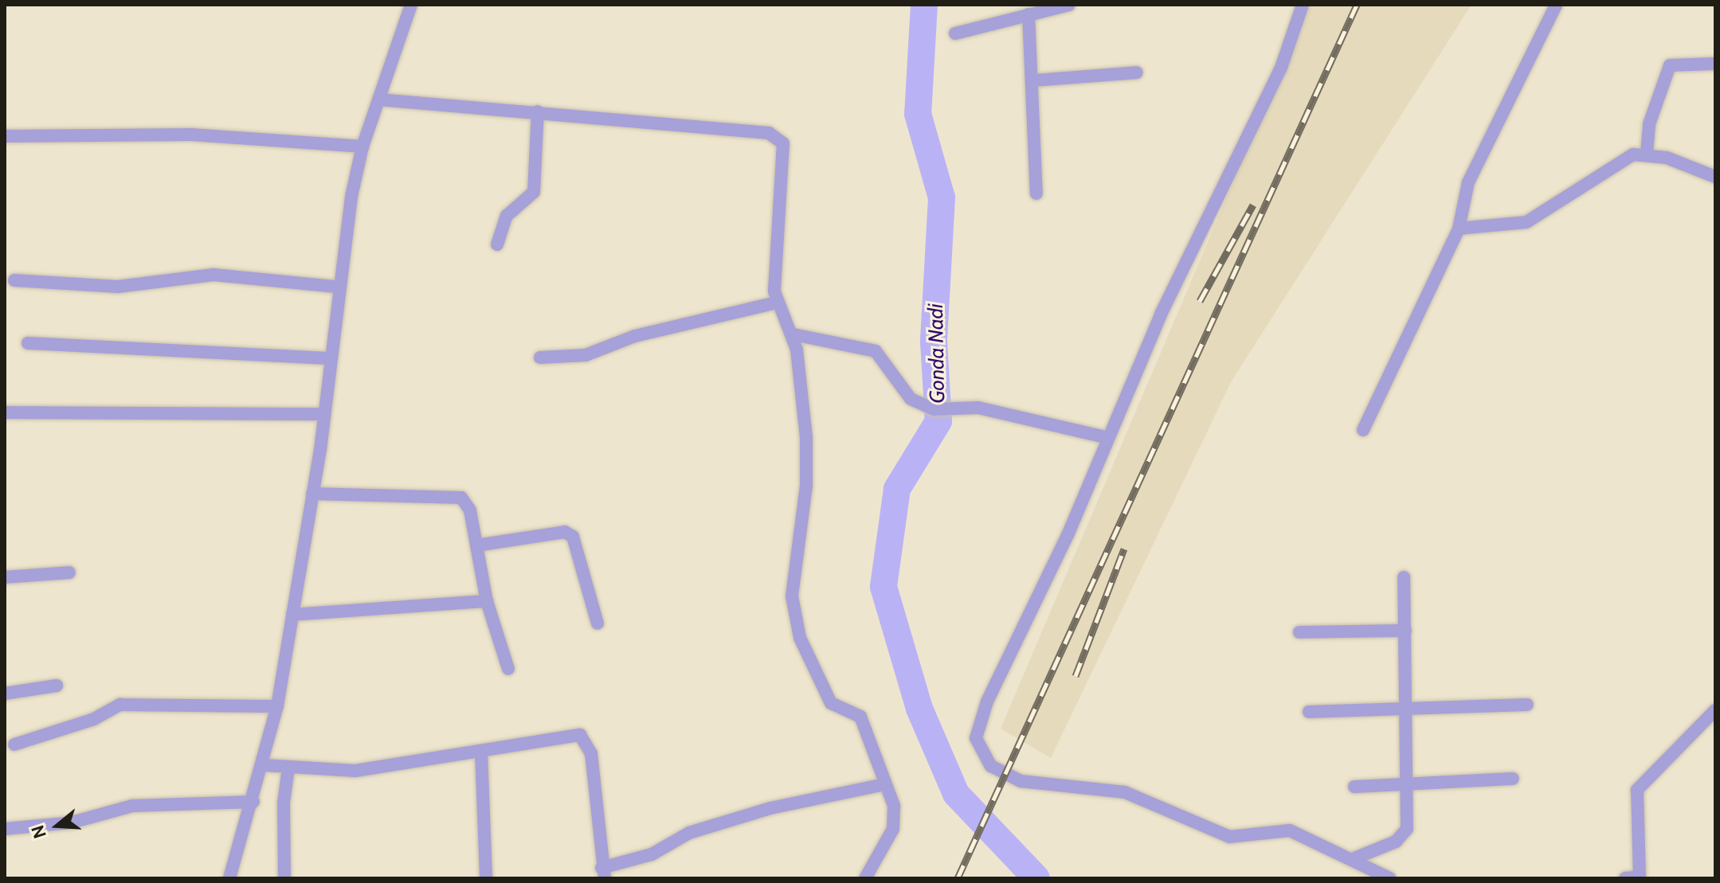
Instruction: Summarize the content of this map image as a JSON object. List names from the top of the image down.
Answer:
{
  "water": ["Gonda Nadi"],
  "north": "left"
}
